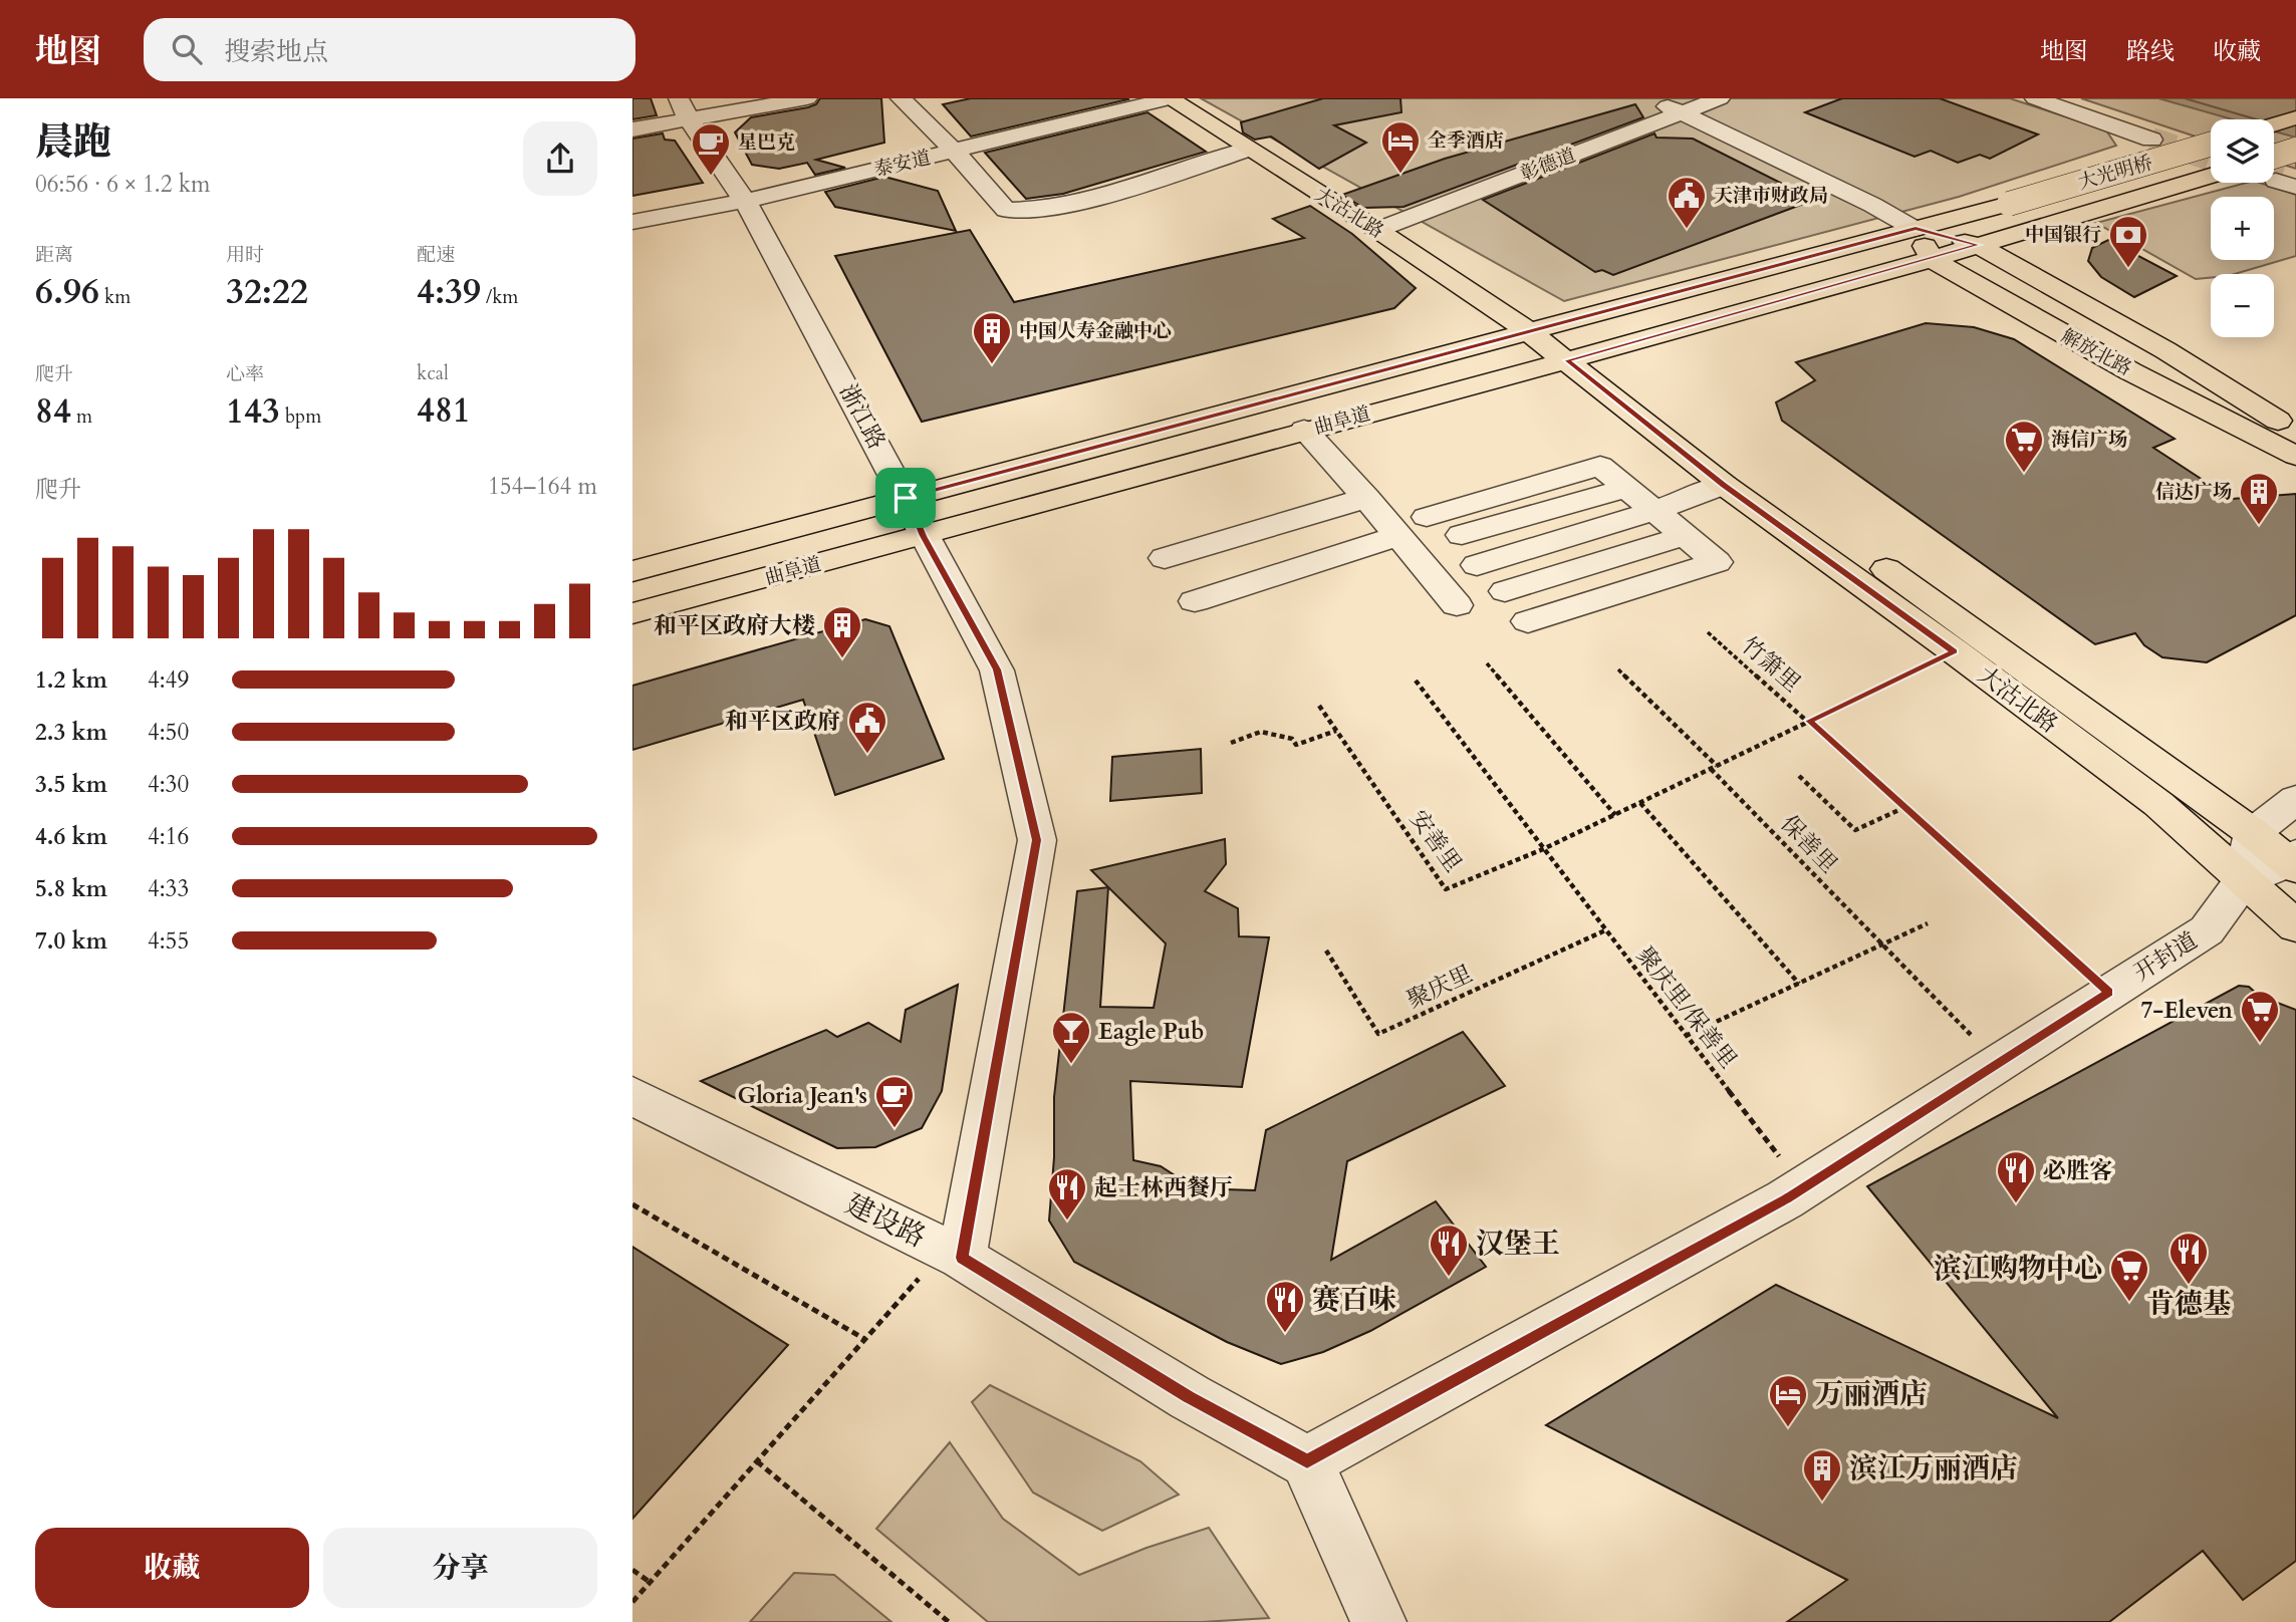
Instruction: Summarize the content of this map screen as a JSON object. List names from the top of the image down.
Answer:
{
  "streets": {
    "main road": [
      "大光明桥",
      "大沽北路",
      "解放北路",
      "曲阜道"
    ],
    "street": [
      "泰安道",
      "彰德道",
      "浙江路",
      "开封道",
      "建设路"
    ],
    "path": [
      "竹箫里",
      "安善里",
      "保善里",
      "聚庆里",
      "聚庆里/保善里"
    ]
  },
  "crossings": [
    ["泰安道", "大沽北路"],
    ["泰安道", "浙江路"],
    ["彰德道", "大沽北路"],
    ["彰德道", "解放北路"],
    ["大光明桥", "曲阜道"],
    ["大沽北路", "曲阜道"],
    ["大沽北路", "安善里"],
    ["大沽北路", "开封道"],
    ["解放北路", "曲阜道"],
    ["浙江路", "曲阜道"],
    ["浙江路", "建设路"],
    ["竹箫里", "安善里"],
    ["竹箫里", "开封道"],
    ["安善里", "保善里"],
    ["安善里", "聚庆里/保善里"],
    ["保善里", "开封道"],
    ["开封道", "聚庆里/保善里"],
    ["开封道", "建设路"],
    ["聚庆里", "聚庆里/保善里"]
  ],
  "places": {
    "hotel": ["全季酒店", "万丽酒店"],
    "cafe": ["星巴克", "Gloria Jean's"],
    "public building": ["天津市财政局", "和平区政府"],
    "bank": ["中国银行"],
    "building": [
      "中国人寿金融中心",
      "信达广场",
      "和平区政府大楼",
      "滨江万丽酒店"
    ],
    "supermarket": ["海信广场", "7-Eleven", "滨江购物中心"],
    "bar": ["Eagle Pub"],
    "restaurant": [
      "必胜客",
      "起士林西餐厅",
      "汉堡王",
      "肯德基",
      "赛百味"
    ]
  },
  "page": {
    "header": "地图",
    "search": "搜索地点",
    "nav": ["地图", "路线", "收藏"],
    "heading": ["晨跑", "06:56 · 6 × 1.2 km"],
    "map_buttons": ["+", "−"],
    "stats": [
      ["距离", "6.96 km"],
      ["用时", "32:22"],
      ["配速", "4:39 /km"],
      ["爬升", "84 m"],
      ["心率", "143 bpm"],
      ["kcal", "481"]
    ],
    "chart": ["爬升", "154–164 m"],
    "list": [
      {
        "name": "1.2 km",
        "note": "4:49"
      },
      {
        "name": "2.3 km",
        "note": "4:50"
      },
      {
        "name": "3.5 km",
        "note": "4:30"
      },
      {
        "name": "4.6 km",
        "note": "4:16"
      },
      {
        "name": "5.8 km",
        "note": "4:33"
      },
      {
        "name": "7.0 km",
        "note": "4:55"
      }
    ],
    "buttons": ["收藏", "分享"]
  }
}
